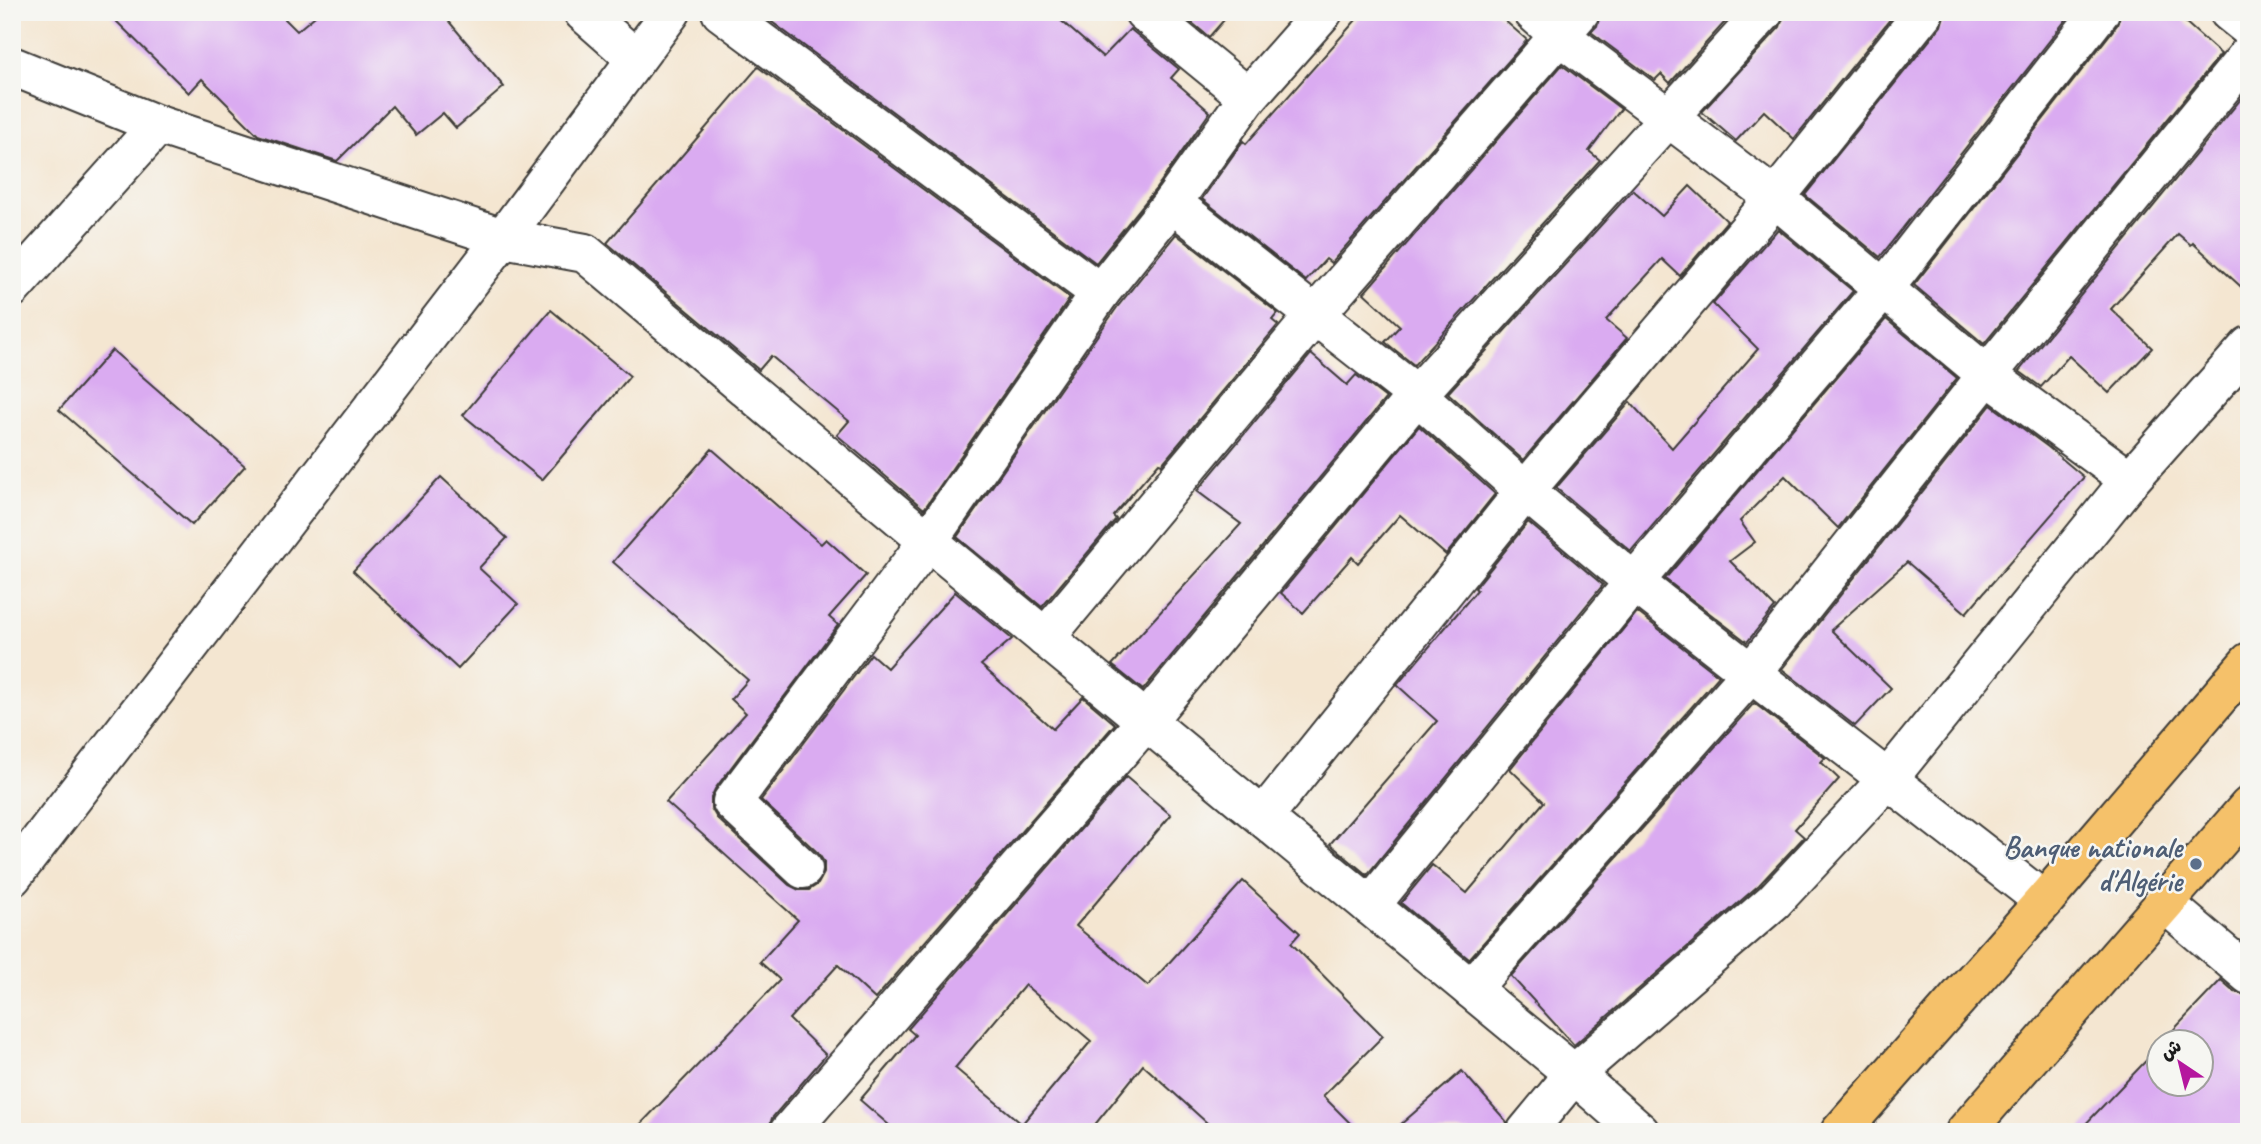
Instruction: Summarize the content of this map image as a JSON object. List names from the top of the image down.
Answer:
{
  "places": ["Banque nationale d'Algérie"],
  "north": "top left"
}
